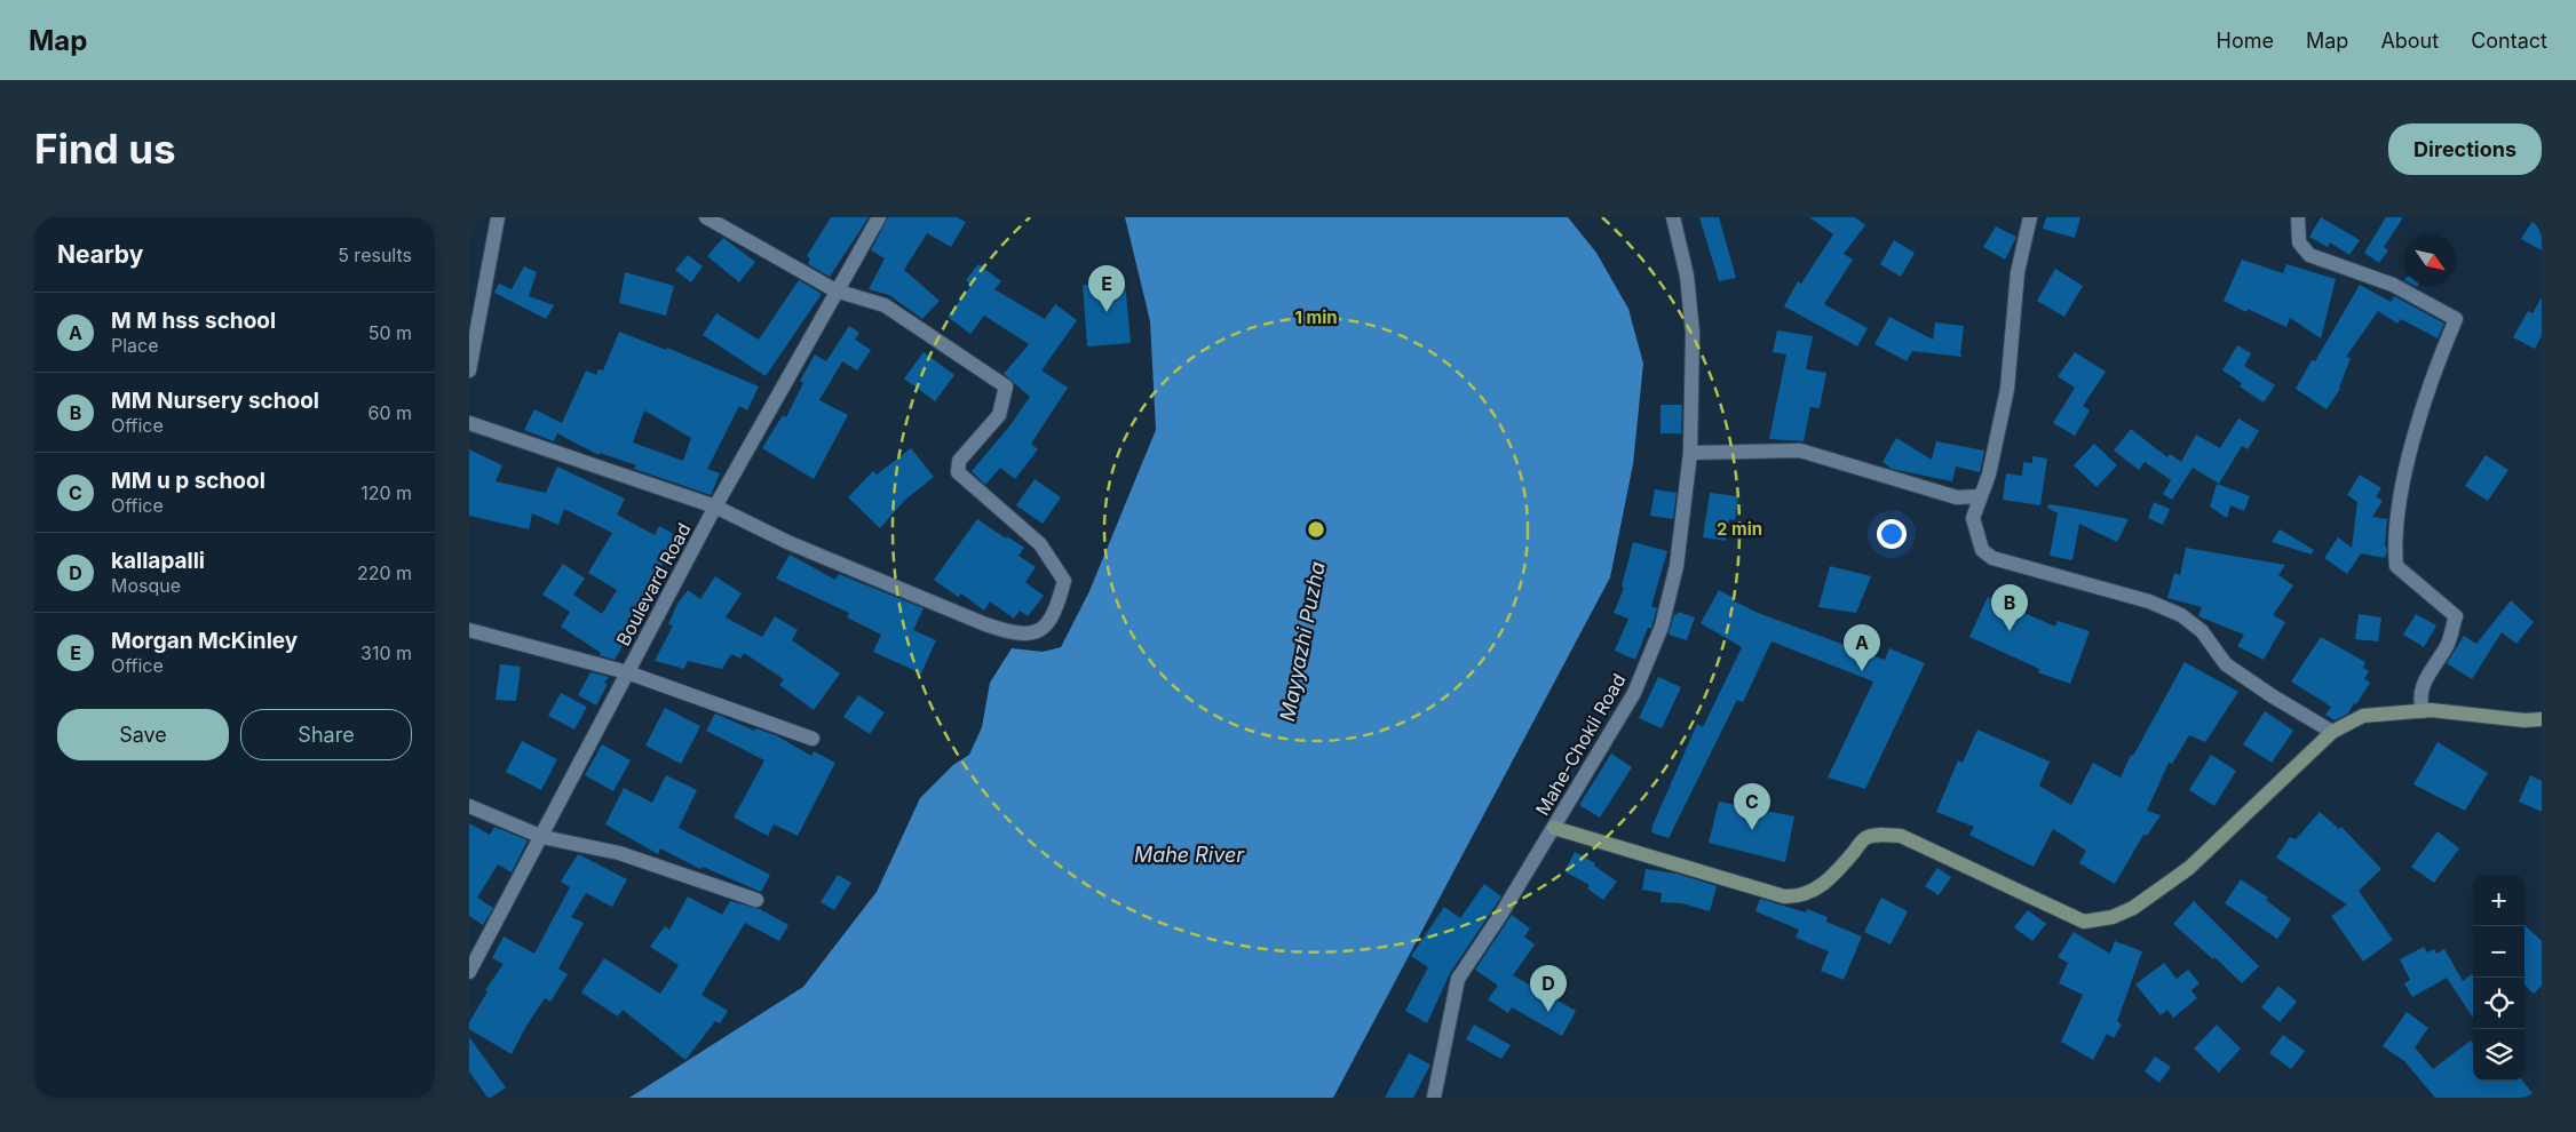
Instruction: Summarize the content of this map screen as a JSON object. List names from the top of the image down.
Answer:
{
  "streets": {
    "street": ["Boulevard Road", "Mahe-Chokli Road"]
  },
  "water": ["Mayyazhi Puzha", "Mahe River"],
  "north": "bottom right",
  "page": {
    "header": "Map",
    "nav": [
      "Home",
      "Map",
      "About",
      "Contact"
    ],
    "buttons": [
      "Directions",
      ["Save", "Share"]
    ],
    "title": "Find us",
    "heading": ["Nearby", "5 results"],
    "pins": [
      "E",
      "B",
      "A",
      "C",
      "D"
    ],
    "list": [
      {
        "mark": "A",
        "name": "M M hss school",
        "note": "Place",
        "value": "50 m"
      },
      {
        "mark": "B",
        "name": "MM Nursery school",
        "note": "Office",
        "value": "60 m"
      },
      {
        "mark": "C",
        "name": "MM u p school",
        "note": "Office",
        "value": "120 m"
      },
      {
        "mark": "D",
        "name": "kallapalli",
        "note": "Mosque",
        "value": "220 m"
      },
      {
        "mark": "E",
        "name": "Morgan McKinley",
        "note": "Office",
        "value": "310 m"
      }
    ],
    "map_buttons": ["+", "−"]
  },
  "rings": ["1 min", "2 min"]
}
